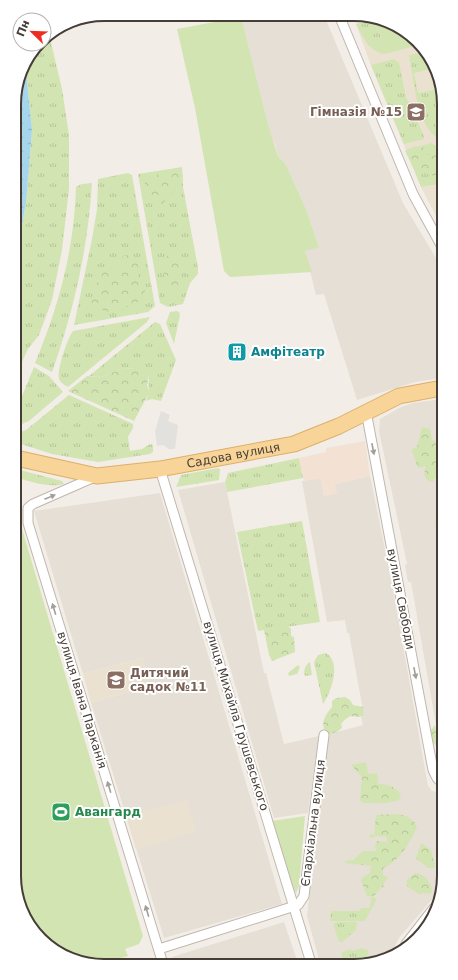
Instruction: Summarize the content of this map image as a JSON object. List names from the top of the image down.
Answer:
{
  "streets": {
    "main road": ["Садова вулиця"],
    "street": [
      "вулиця Свободи",
      "вулиця Івана Парканія",
      "вулиця Михайла Грушевського",
      "Єпархіальна вулиця"
    ]
  },
  "crossings": [
    ["Садова вулиця", "вулиця Свободи"],
    ["Садова вулиця", "вулиця Івана Парканія"],
    ["Садова вулиця", "вулиця Михайла Грушевського"],
    ["вулиця Михайла Грушевського", "Єпархіальна вулиця"]
  ],
  "one_way": ["вулиця Свободи", "вулиця Івана Парканія"],
  "places": {
    "school or university": ["Гімназія №15", "Дитячий садок №11"],
    "building": ["Амфітеатр"],
    "sports": ["Авангард"]
  },
  "north": "top left"
}
